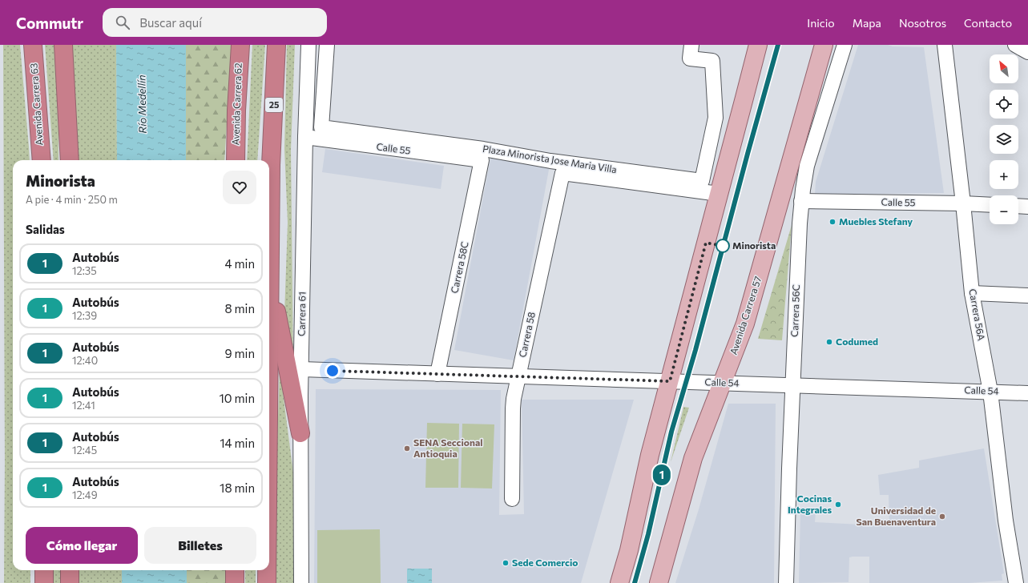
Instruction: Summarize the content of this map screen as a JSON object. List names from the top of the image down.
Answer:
{
  "streets": {
    "highway": ["Avenida Carrera 63", "Avenida Carrera 62", "25"],
    "main road": ["Avenida Carrera 57"],
    "street": [
      "Calle 55",
      "Plaza Minorista Jose Maria Villa",
      "Carrera 58C",
      "Carrera 56C",
      "Carrera 61",
      "Carrera 56A",
      "Carrera 58",
      "Calle 54"
    ]
  },
  "crossings": [
    ["Calle 55", "Carrera 58C"],
    ["Calle 55", "Carrera 56C"],
    ["Calle 55", "Carrera 61"],
    ["Calle 55", "Carrera 56A"],
    ["Carrera 58C", "Calle 54"],
    ["Carrera 56C", "Calle 54"],
    ["Carrera 61", "Calle 54"],
    ["Carrera 56A", "Calle 54"],
    ["Avenida Carrera 57", "Calle 54"],
    ["Carrera 58", "Calle 54"]
  ],
  "water": ["Río Medellín"],
  "places": [
    "Muebles Stefany",
    "Minorista",
    "Codumed",
    "SENA Seccional Antioquia",
    "Cocinas Integrales",
    "Universidad de San Buenaventura",
    "Sede Comercio"
  ],
  "lines": ["bus line 1"],
  "north": "top left",
  "page": {
    "header": "Commutr",
    "search": "Buscar aquí",
    "nav": [
      "Inicio",
      "Mapa",
      "Nosotros",
      "Contacto"
    ],
    "on_map": "1",
    "map_buttons": ["+", "−"],
    "heading": [
      ["Minorista", "A pie · 4 min · 250 m"],
      "Salidas"
    ],
    "list": [
      {
        "mark": "1",
        "name": "Autobús",
        "note": "12:35",
        "value": "4 min"
      },
      {
        "mark": "1",
        "name": "Autobús",
        "note": "12:39",
        "value": "8 min"
      },
      {
        "mark": "1",
        "name": "Autobús",
        "note": "12:40",
        "value": "9 min"
      },
      {
        "mark": "1",
        "name": "Autobús",
        "note": "12:41",
        "value": "10 min"
      },
      {
        "mark": "1",
        "name": "Autobús",
        "note": "12:45",
        "value": "14 min"
      },
      {
        "mark": "1",
        "name": "Autobús",
        "note": "12:49",
        "value": "18 min"
      }
    ],
    "buttons": ["Cómo llegar", "Billetes"]
  }
}
